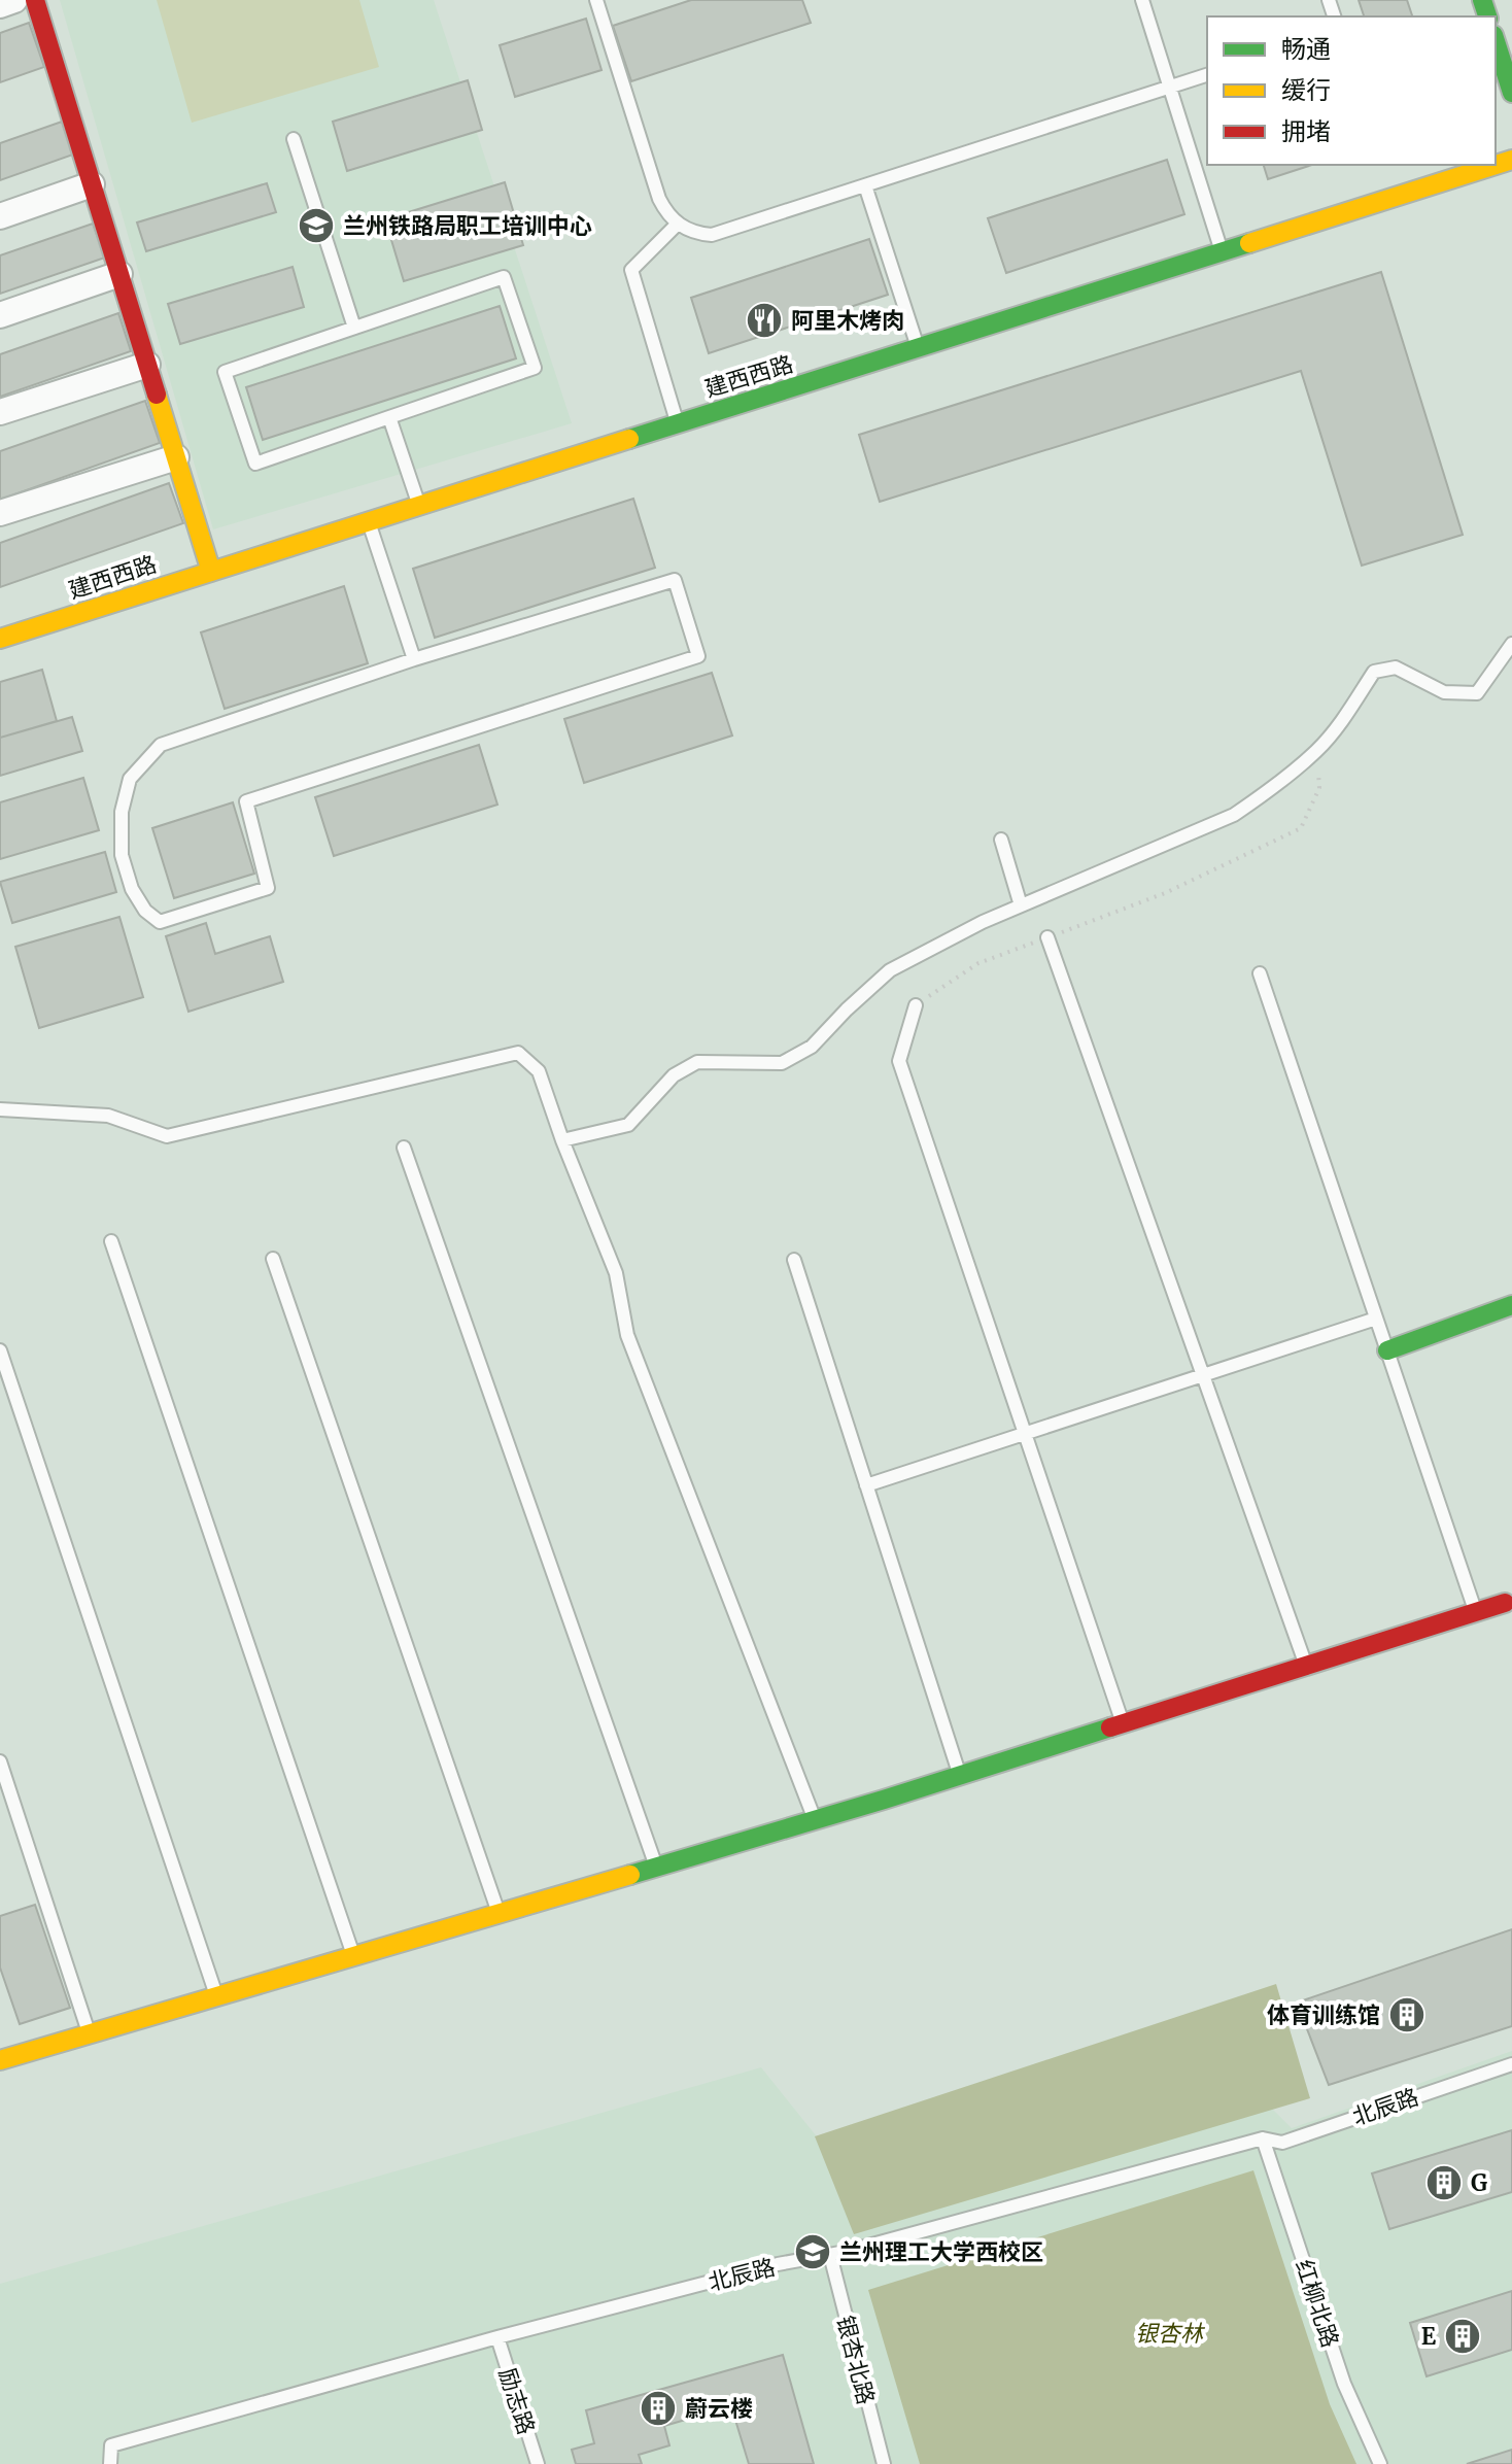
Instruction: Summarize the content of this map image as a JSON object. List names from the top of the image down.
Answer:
{
  "streets": {
    "street": ["建西西路"],
    "lane": [
      "北辰路",
      "红柳北路",
      "银杏北路",
      "励志路"
    ]
  },
  "crossings": [
    ["北辰路", "红柳北路"],
    ["北辰路", "银杏北路"],
    ["北辰路", "励志路"]
  ],
  "parks": ["银杏林"],
  "places": {
    "school or university": ["兰州铁路局职工培训中心", "兰州理工大学西校区"],
    "restaurant": ["阿里木烤肉"],
    "building": [
      "体育训练馆",
      "G",
      "E",
      "蔚云楼"
    ]
  },
  "legend": ["畅通", "缓行", "拥堵"]
}
